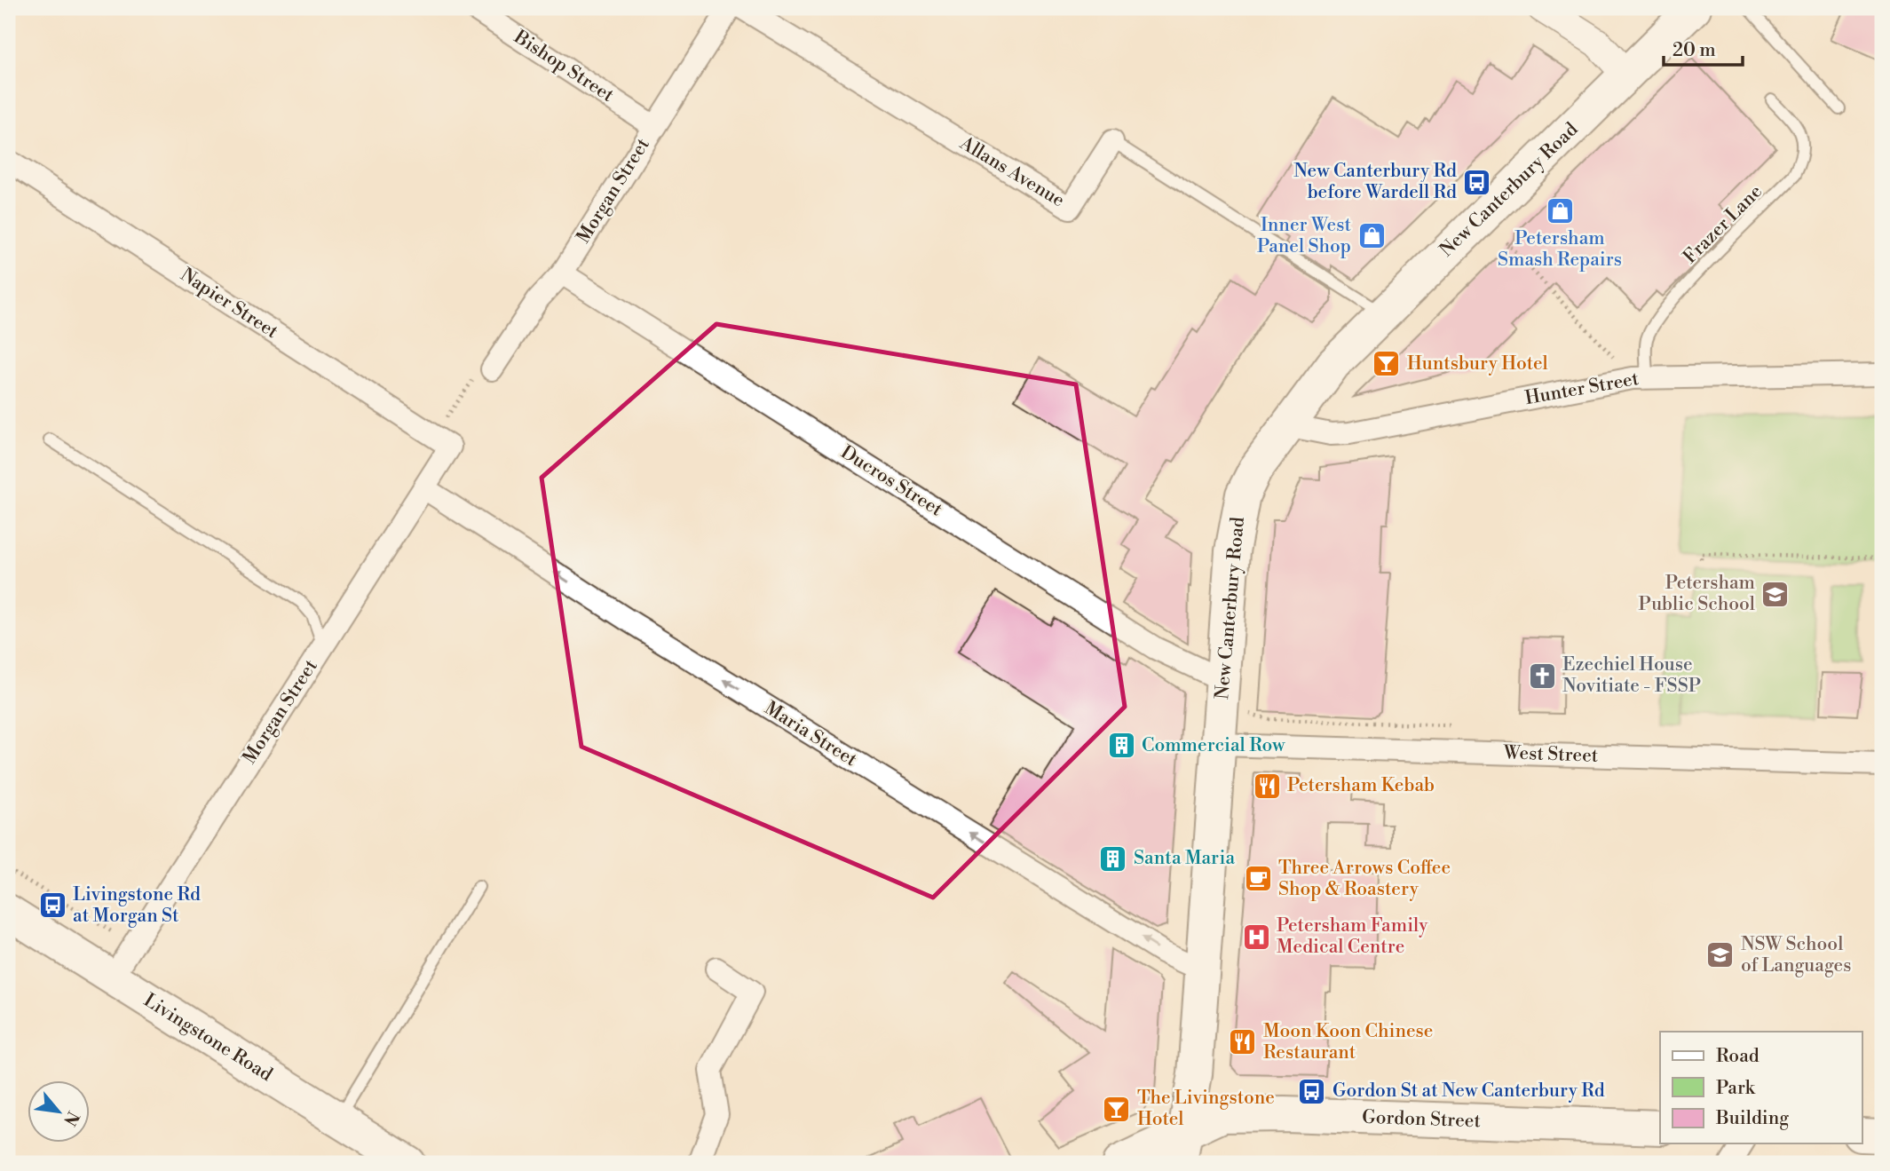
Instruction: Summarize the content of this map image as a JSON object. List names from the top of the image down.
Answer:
{
  "streets": {
    "main road": ["New Canterbury Road", "Livingstone Road", "Gordon Street"],
    "street": [
      "Bishop Street",
      "Allans Avenue",
      "Morgan Street",
      "Napier Street",
      "Hunter Street",
      "Ducros Street",
      "Maria Street",
      "West Street"
    ],
    "lane": ["Frazer Lane"]
  },
  "crossings": [
    ["Bishop Street", "Morgan Street"],
    ["Allans Avenue", "New Canterbury Road"],
    ["New Canterbury Road", "Hunter Street"],
    ["New Canterbury Road", "Ducros Street"],
    ["New Canterbury Road", "Maria Street"],
    ["New Canterbury Road", "West Street"],
    ["New Canterbury Road", "Gordon Street"],
    ["Morgan Street", "Napier Street"],
    ["Morgan Street", "Ducros Street"],
    ["Morgan Street", "Maria Street"],
    ["Morgan Street", "Livingstone Road"],
    ["Frazer Lane", "Hunter Street"]
  ],
  "one_way": ["Maria Street"],
  "places": {
    "bus stop": ["New Canterbury Rd before Wardell Rd", "Livingstone Rd at Morgan St", "Gordon St at New Canterbury Rd"],
    "shop": ["Petersham Smash Repairs", "Inner West Panel Shop"],
    "bar": ["Huntsbury Hotel", "The Livingstone Hotel"],
    "school or university": ["Petersham Public School", "NSW School of Languages"],
    "church": ["Ezechiel House Novitiate - FSSP"],
    "building": ["Commercial Row", "Santa Maria"],
    "restaurant": ["Petersham Kebab", "Moon Koon Chinese Restaurant"],
    "cafe": ["Three Arrows Coffee Shop & Roastery"],
    "hospital": ["Petersham Family Medical Centre"]
  },
  "legend": ["Road", "Park", "Building"],
  "scale_bar": "20 m",
  "north": "bottom right"
}
